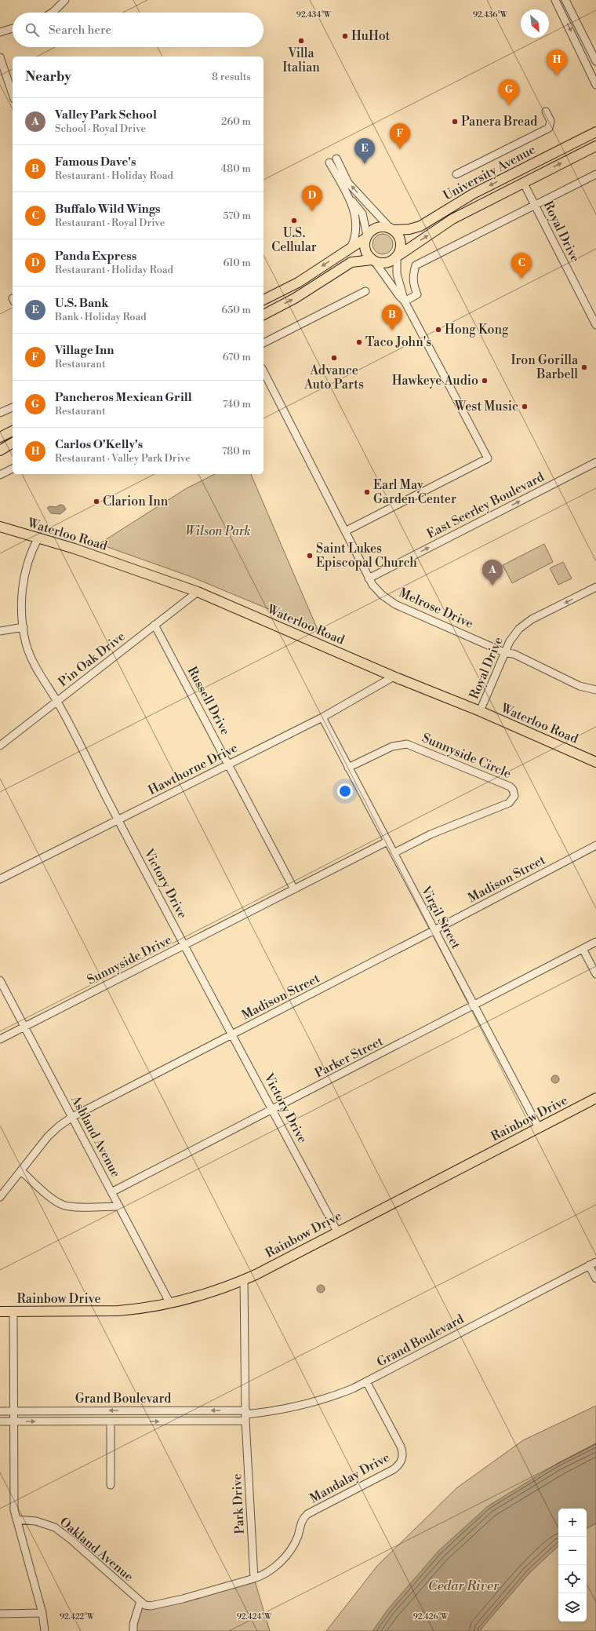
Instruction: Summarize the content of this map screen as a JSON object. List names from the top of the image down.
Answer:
{
  "streets": {
    "main road": ["University Avenue", "Waterloo Road", "Rainbow Drive"],
    "street": [
      "Royal Drive",
      "East Seerley Boulevard",
      "Melrose Drive",
      "Pin Oak Drive",
      "Russell Drive",
      "Sunnyside Circle",
      "Hawthorne Drive",
      "Madison Street",
      "Victory Drive",
      "Virgil Street",
      "Sunnyside Drive",
      "Parker Street",
      "Ashland Avenue",
      "Grand Boulevard",
      "Mandalay Drive",
      "Park Drive",
      "Oakland Avenue"
    ]
  },
  "crossings": [
    ["University Avenue", "Royal Drive"],
    ["Royal Drive", "Waterloo Road"],
    ["Royal Drive", "Melrose Drive"],
    ["East Seerley Boulevard", "Melrose Drive"],
    ["Waterloo Road", "Pin Oak Drive"],
    ["Waterloo Road", "Hawthorne Drive"],
    ["Waterloo Road", "Victory Drive"],
    ["Pin Oak Drive", "Russell Drive"],
    ["Pin Oak Drive", "Victory Drive"],
    ["Russell Drive", "Hawthorne Drive"],
    ["Russell Drive", "Sunnyside Drive"],
    ["Sunnyside Circle", "Virgil Street"],
    ["Hawthorne Drive", "Victory Drive"],
    ["Hawthorne Drive", "Virgil Street"],
    ["Madison Street", "Victory Drive"],
    ["Madison Street", "Virgil Street"],
    ["Madison Street", "Ashland Avenue"],
    ["Victory Drive", "Sunnyside Drive"],
    ["Victory Drive", "Parker Street"],
    ["Victory Drive", "Rainbow Drive"],
    ["Virgil Street", "Sunnyside Drive"],
    ["Virgil Street", "Parker Street"],
    ["Virgil Street", "Rainbow Drive"],
    ["Sunnyside Drive", "Ashland Avenue"],
    ["Parker Street", "Ashland Avenue"],
    ["Rainbow Drive", "Ashland Avenue"],
    ["Rainbow Drive", "Park Drive"],
    ["Grand Boulevard", "Mandalay Drive"],
    ["Grand Boulevard", "Park Drive"],
    ["Mandalay Drive", "Park Drive"]
  ],
  "one_way": ["East Seerley Boulevard"],
  "water": ["Cedar River"],
  "parks": ["Wilson Park"],
  "places": [
    "HuHot",
    "Villa Italian",
    "Panera Bread",
    "U.S. Cellular",
    "Hong Kong",
    "Taco John's",
    "Advance Auto Parts",
    "Iron Gorilla Barbell",
    "Hawkeye Audio",
    "West Music",
    "Earl May Garden Center",
    "Clarion Inn",
    "Saint Lukes Episcopal Church"
  ],
  "north": "bottom right",
  "page": {
    "search": "Search here",
    "pins": [
      "H",
      "G",
      "F",
      "E",
      "D",
      "C",
      "B",
      "A"
    ],
    "heading": ["Nearby", "8 results"],
    "list": [
      {
        "mark": "A",
        "name": "Valley Park School",
        "note": "School · Royal Drive",
        "value": "260 m"
      },
      {
        "mark": "B",
        "name": "Famous Dave's",
        "note": "Restaurant · Holiday Road",
        "value": "480 m"
      },
      {
        "mark": "C",
        "name": "Buffalo Wild Wings",
        "note": "Restaurant · Royal Drive",
        "value": "570 m"
      },
      {
        "mark": "D",
        "name": "Panda Express",
        "note": "Restaurant · Holiday Road",
        "value": "610 m"
      },
      {
        "mark": "E",
        "name": "U.S. Bank",
        "note": "Bank · Holiday Road",
        "value": "650 m"
      },
      {
        "mark": "F",
        "name": "Village Inn",
        "note": "Restaurant",
        "value": "670 m"
      },
      {
        "mark": "G",
        "name": "Pancheros Mexican Grill",
        "note": "Restaurant",
        "value": "740 m"
      },
      {
        "mark": "H",
        "name": "Carlos O'Kelly's",
        "note": "Restaurant · Valley Park Drive",
        "value": "780 m"
      }
    ],
    "map_buttons": ["+", "−"]
  },
  "coordinates": [
    "92.434°W",
    "92.436°W",
    "92.422°W",
    "92.424°W",
    "92.426°W"
  ]
}
